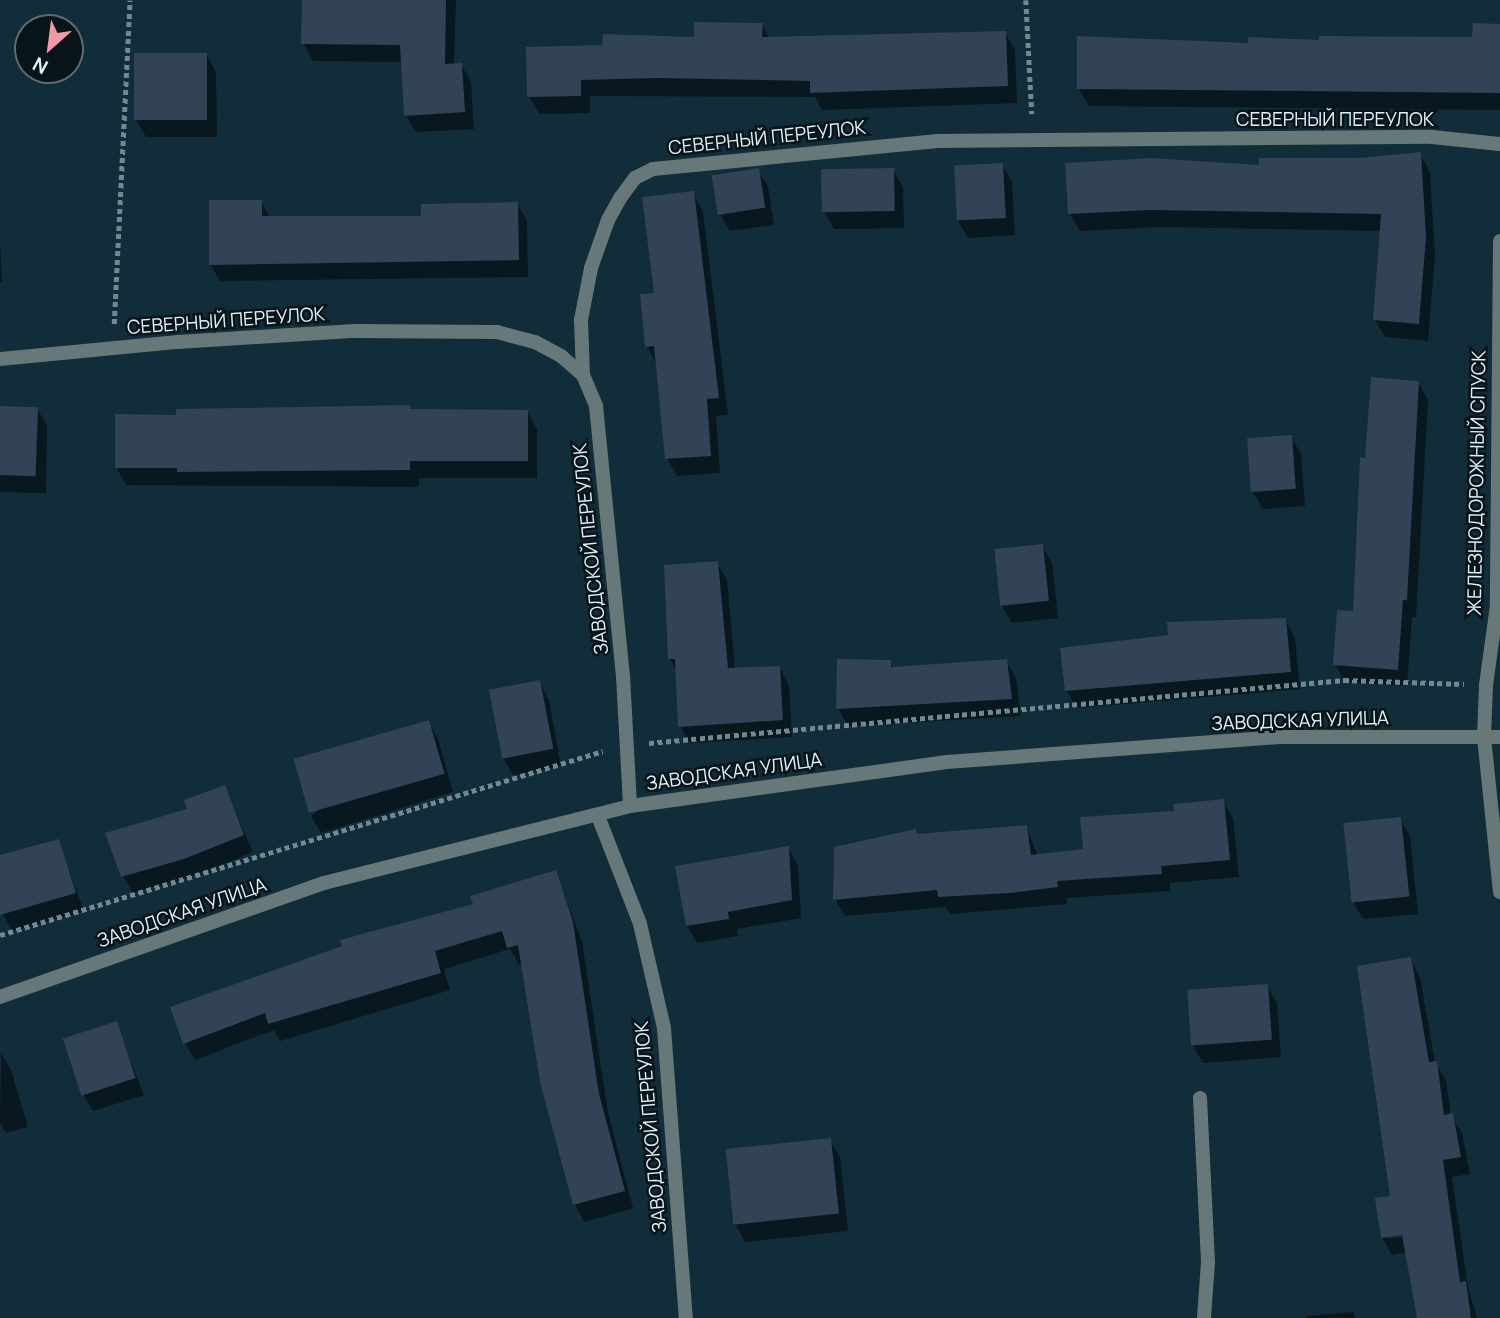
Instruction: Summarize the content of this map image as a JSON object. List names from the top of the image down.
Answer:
{
  "streets": {
    "street": [
      "СЕВЕРНЫЙ ПЕРЕУЛОК",
      "ЖЕЛЕЗНОДОРОЖНЫЙ СПУСК",
      "ЗАВОДСКОЙ ПЕРЕУЛОК",
      "ЗАВОДСКАЯ УЛИЦА"
    ]
  },
  "crossings": [
    ["СЕВЕРНЫЙ ПЕРЕУЛОК", "ЗАВОДСКОЙ ПЕРЕУЛОК"],
    ["ЖЕЛЕЗНОДОРОЖНЫЙ СПУСК", "ЗАВОДСКАЯ УЛИЦА"],
    ["ЗАВОДСКОЙ ПЕРЕУЛОК", "ЗАВОДСКАЯ УЛИЦА"]
  ],
  "north": "bottom left"
}
